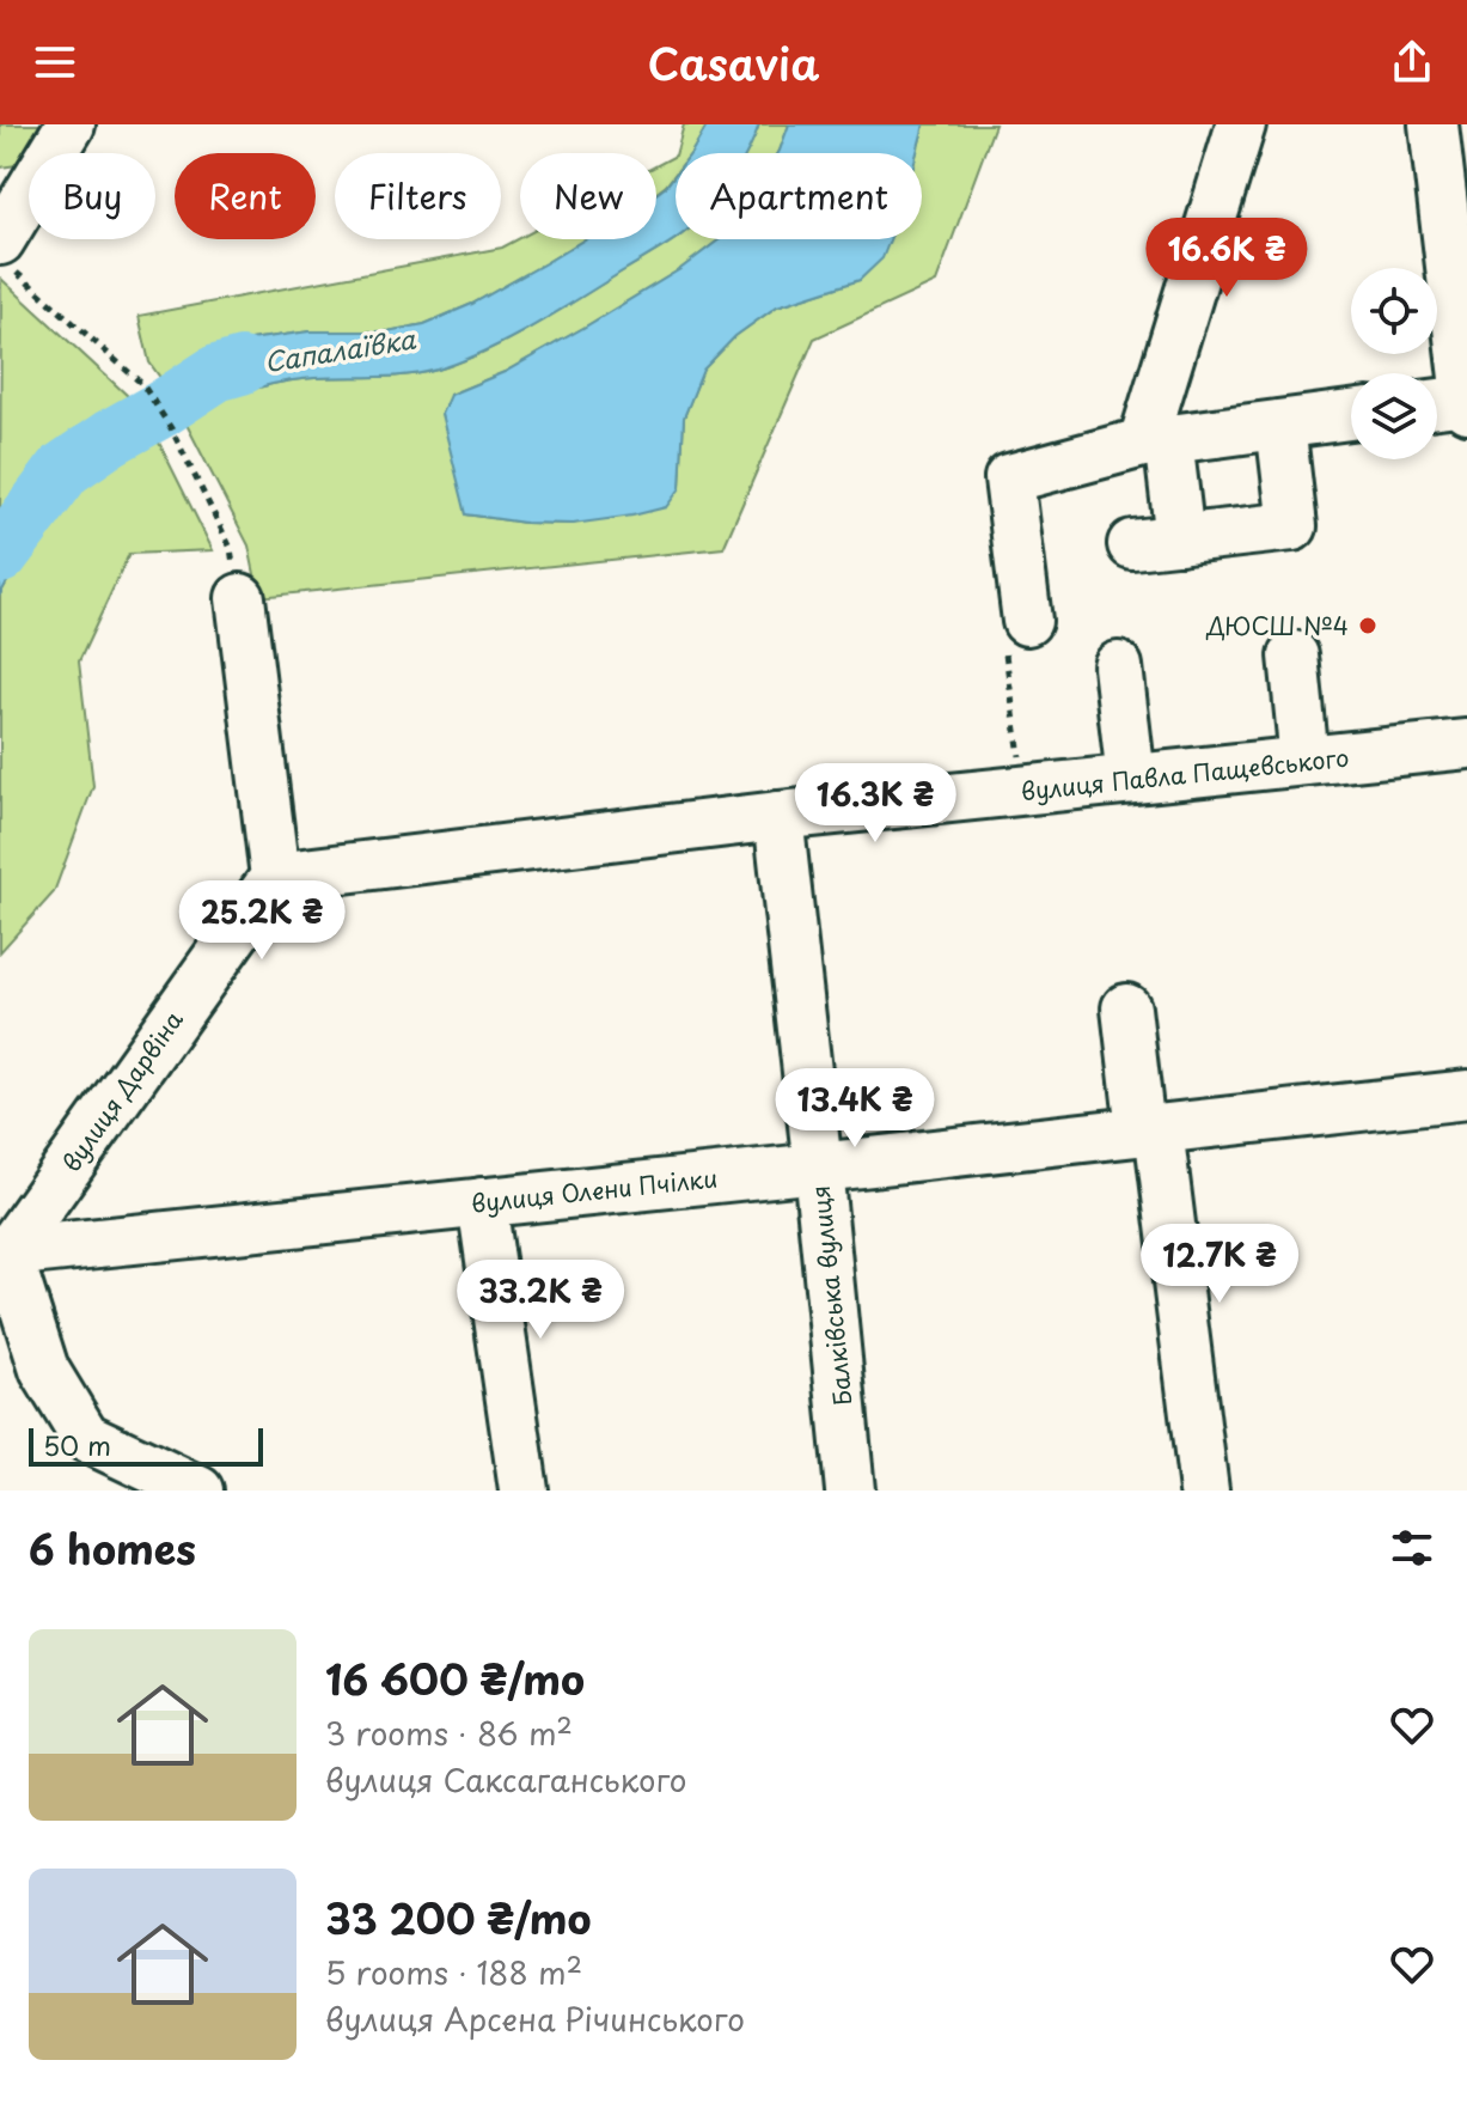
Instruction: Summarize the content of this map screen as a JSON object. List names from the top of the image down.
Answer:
{
  "streets": {
    "street": [
      "вулиця Павла Пащевського",
      "вулиця Дарвіна",
      "вулиця Олени Пчілки",
      "Балківська вулиця"
    ]
  },
  "crossings": [
    ["вулиця Павла Пащевського", "вулиця Дарвіна"],
    ["вулиця Павла Пащевського", "Балківська вулиця"],
    ["вулиця Дарвіна", "вулиця Олени Пчілки"],
    ["вулиця Олени Пчілки", "Балківська вулиця"]
  ],
  "water": ["Сапалаївка"],
  "places": ["ДЮСШ №4"],
  "scale_bar": "50 m",
  "page": {
    "header": "Casavia",
    "chip": [
      "Buy",
      "Rent",
      "Filters",
      "New",
      "Apartment"
    ],
    "price": [
      "16.6K ₴",
      "16.3K ₴",
      "25.2K ₴",
      "13.4K ₴",
      "12.7K ₴",
      "33.2K ₴"
    ],
    "scale": "50 m",
    "heading": "6 homes",
    "list": [
      {
        "name": "16 600 ₴/mo",
        "note": "3 rooms · 86 m² · вулиця Саксаганського"
      },
      {
        "name": "33 200 ₴/mo",
        "note": "5 rooms · 188 m² · вулиця Арсена Річинського"
      }
    ]
  }
}
